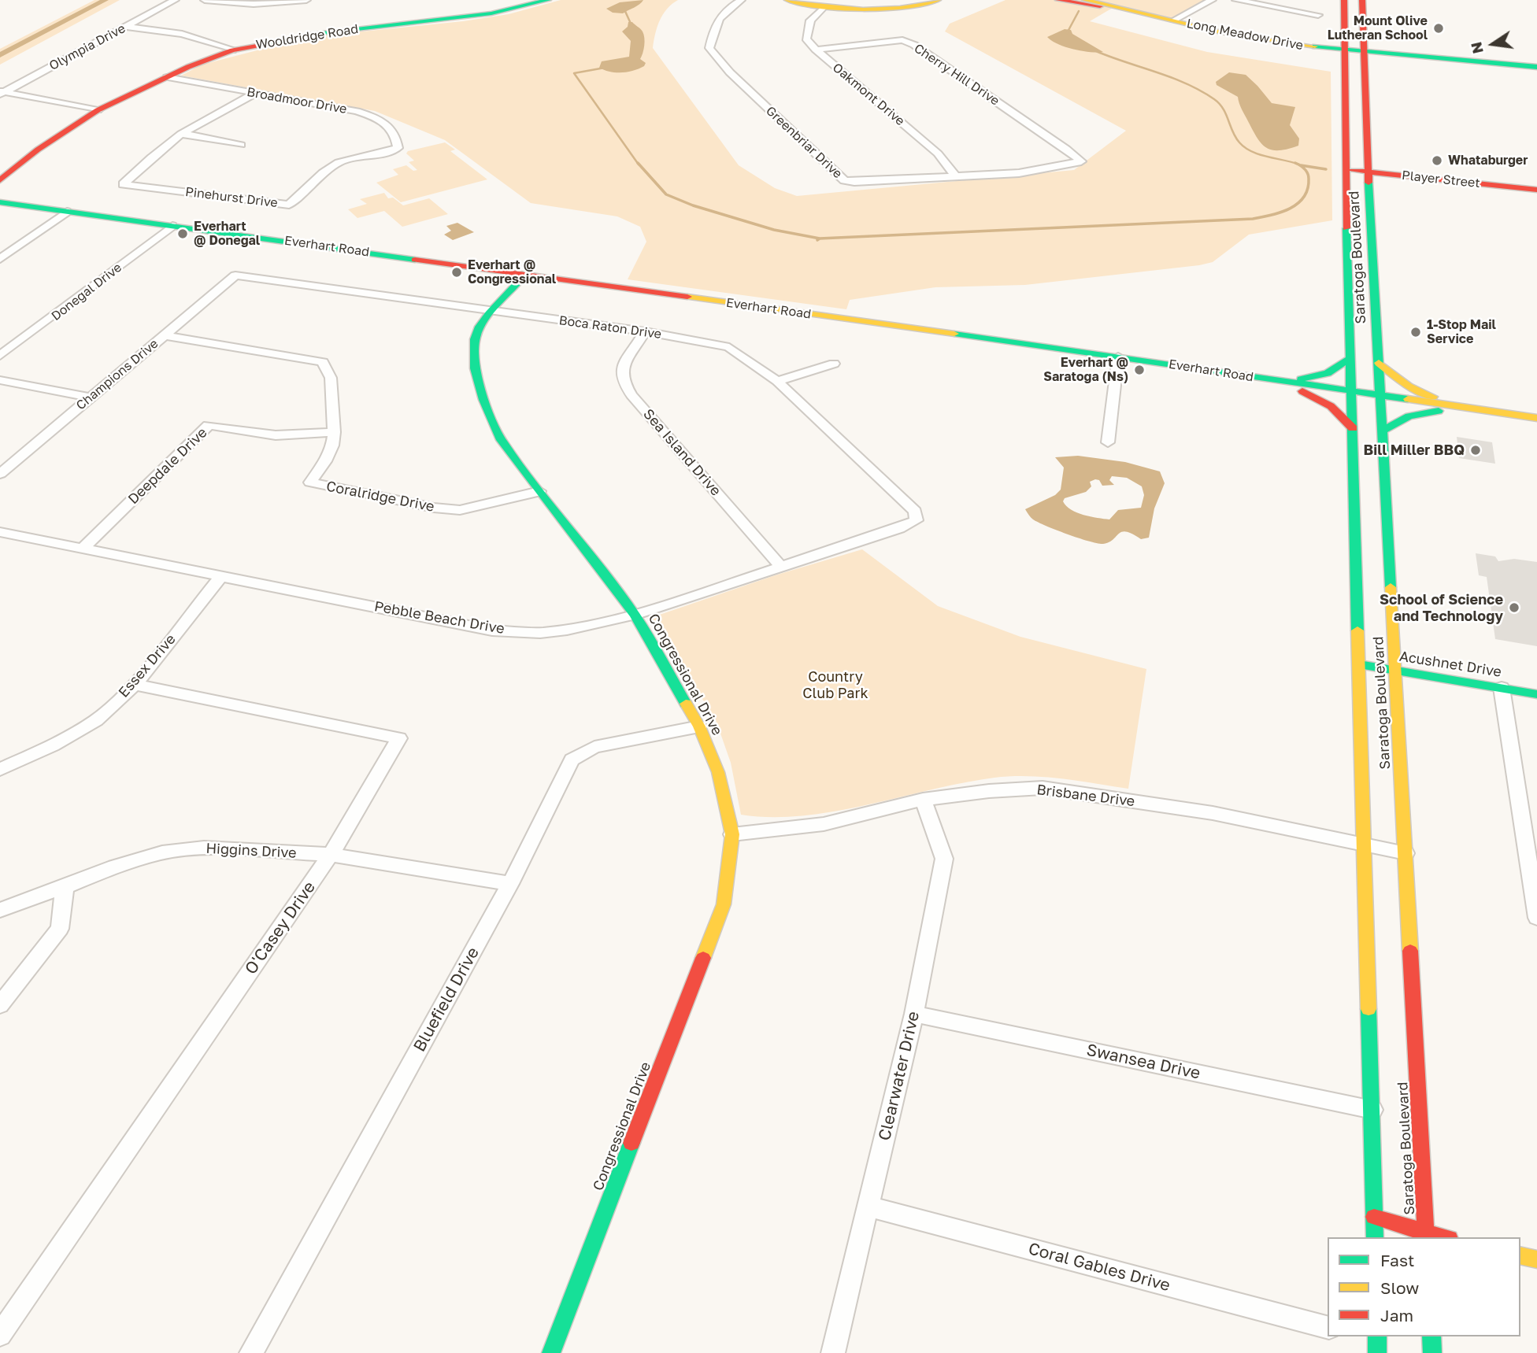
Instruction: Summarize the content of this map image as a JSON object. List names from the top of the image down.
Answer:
{
  "streets": {
    "main road": [
      "Long Meadow Drive",
      "Wooldridge Road",
      "Player Street",
      "Everhart Road",
      "Saratoga Boulevard",
      "Acushnet Drive",
      "Congressional Drive"
    ],
    "street": [
      "Olympia Drive",
      "Cherry Hill Drive",
      "Oakmont Drive",
      "Broadmoor Drive",
      "Greenbriar Drive",
      "Pinehurst Drive",
      "Donegal Drive",
      "Boca Raton Drive",
      "Champions Drive",
      "Sea Island Drive",
      "Deepdale Drive",
      "Coralridge Drive",
      "Pebble Beach Drive",
      "Essex Drive",
      "Brisbane Drive",
      "Higgins Drive",
      "O'Casey Drive",
      "Bluefield Drive",
      "Swansea Drive",
      "Clearwater Drive",
      "Coral Gables Drive"
    ]
  },
  "crossings": [
    ["Long Meadow Drive", "Saratoga Boulevard"],
    ["Wooldridge Road", "Broadmoor Drive"],
    ["Cherry Hill Drive", "Oakmont Drive"],
    ["Cherry Hill Drive", "Greenbriar Drive"],
    ["Oakmont Drive", "Greenbriar Drive"],
    ["Broadmoor Drive", "Pinehurst Drive"],
    ["Player Street", "Saratoga Boulevard"],
    ["Everhart Road", "Saratoga Boulevard"],
    ["Everhart Road", "Donegal Drive"],
    ["Everhart Road", "Congressional Drive"],
    ["Saratoga Boulevard", "Acushnet Drive"],
    ["Saratoga Boulevard", "Brisbane Drive"],
    ["Saratoga Boulevard", "Swansea Drive"],
    ["Boca Raton Drive", "Champions Drive"],
    ["Boca Raton Drive", "Sea Island Drive"],
    ["Boca Raton Drive", "Pebble Beach Drive"],
    ["Boca Raton Drive", "Congressional Drive"],
    ["Champions Drive", "Coralridge Drive"],
    ["Sea Island Drive", "Pebble Beach Drive"],
    ["Deepdale Drive", "Coralridge Drive"],
    ["Deepdale Drive", "Pebble Beach Drive"],
    ["Coralridge Drive", "Congressional Drive"],
    ["Pebble Beach Drive", "Essex Drive"],
    ["Pebble Beach Drive", "Congressional Drive"],
    ["Essex Drive", "O'Casey Drive"],
    ["Congressional Drive", "Brisbane Drive"],
    ["Congressional Drive", "Bluefield Drive"],
    ["Brisbane Drive", "Clearwater Drive"],
    ["Higgins Drive", "O'Casey Drive"],
    ["Higgins Drive", "Bluefield Drive"],
    ["Swansea Drive", "Clearwater Drive"],
    ["Clearwater Drive", "Coral Gables Drive"]
  ],
  "parks": ["Country Club Park"],
  "places": [
    "Mount Olive Lutheran School",
    "Whataburger",
    "Everhart @ Donegal",
    "Everhart @ Congressional",
    "1-Stop Mail Service",
    "Everhart @ Saratoga (Ns)",
    "Bill Miller BBQ",
    "School of Science and Technology"
  ],
  "legend": ["Fast", "Slow", "Jam"],
  "north": "left"
}
